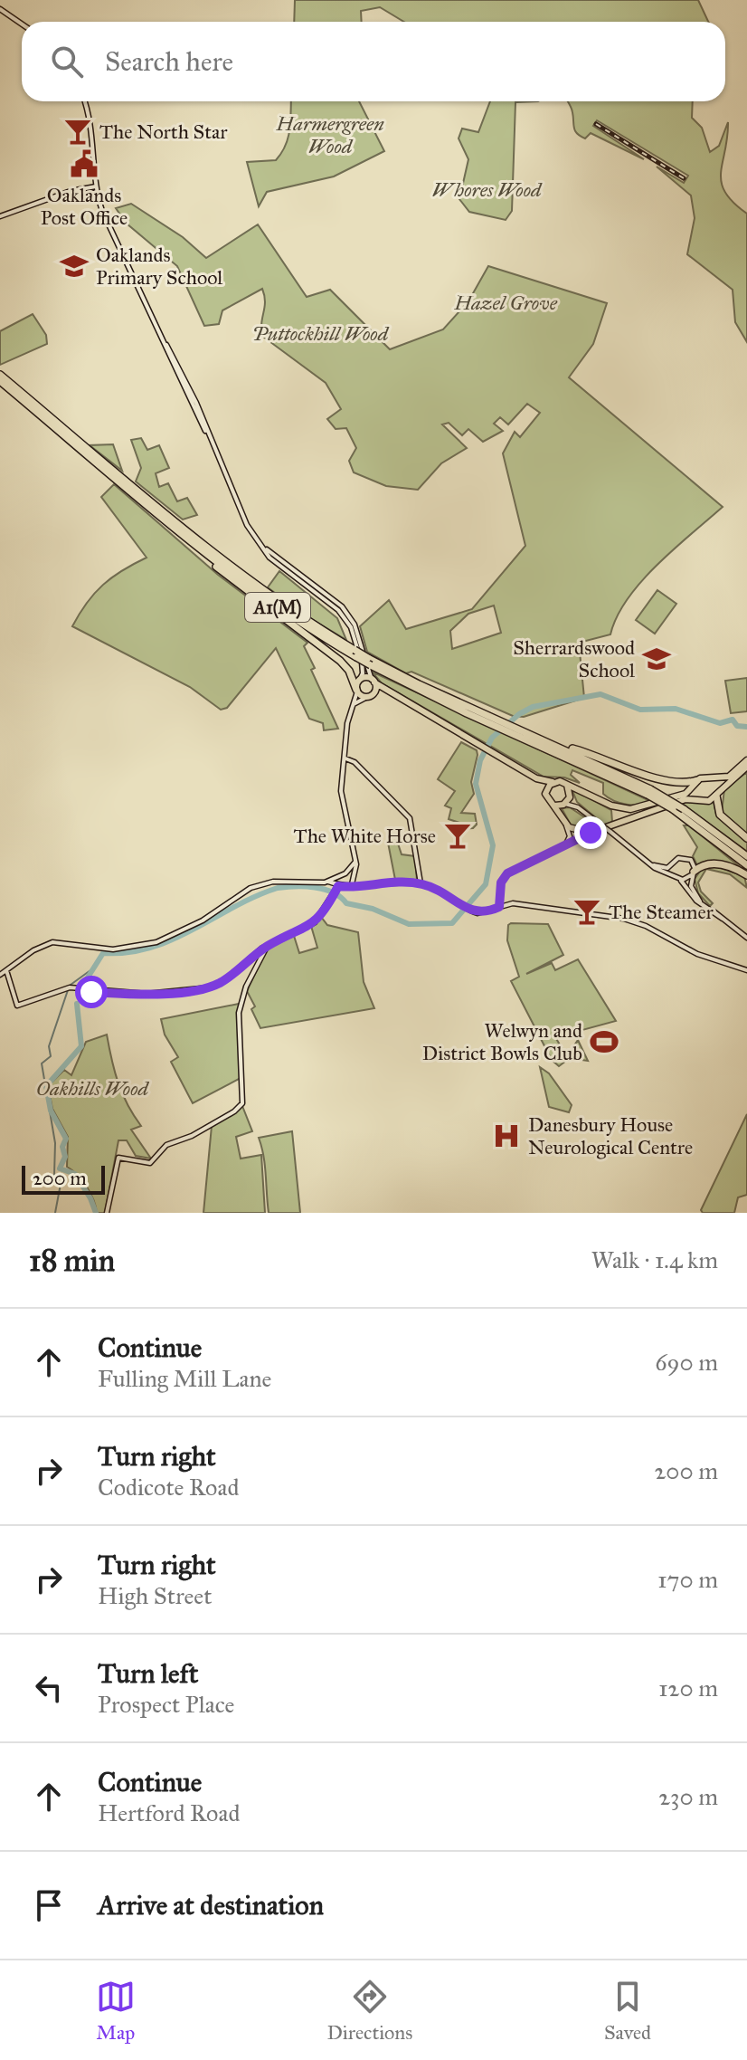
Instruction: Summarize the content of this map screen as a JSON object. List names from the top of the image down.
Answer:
{
  "streets": {
    "highway": ["A1(M)"]
  },
  "parks": [
    "Harmergreen Wood",
    "Whores Wood",
    "Hazel Grove",
    "Puttockhill Wood",
    "Oakhills Wood"
  ],
  "places": {
    "bar": ["The North Star", "The White Horse", "The Steamer"],
    "public building": ["Oaklands Post Office"],
    "school or university": ["Oaklands Primary School", "Sherrardswood School"],
    "sports": ["Welwyn and District Bowls Club"],
    "hospital": ["Danesbury House Neurological Centre"]
  },
  "scale_bar": "200 m",
  "page": {
    "search": "Search here",
    "scale": "200 m",
    "heading": ["18 min", "Walk · 1.4 km"],
    "list": [
      ["Continue", "Fulling Mill Lane", "690 m"],
      ["Turn right", "Codicote Road", "200 m"],
      ["Turn right", "High Street", "170 m"],
      ["Turn left", "Prospect Place", "120 m"],
      ["Continue", "Hertford Road", "230 m"],
      "Arrive at destination"
    ],
    "nav": ["Map", "Directions", "Saved"]
  }
}
